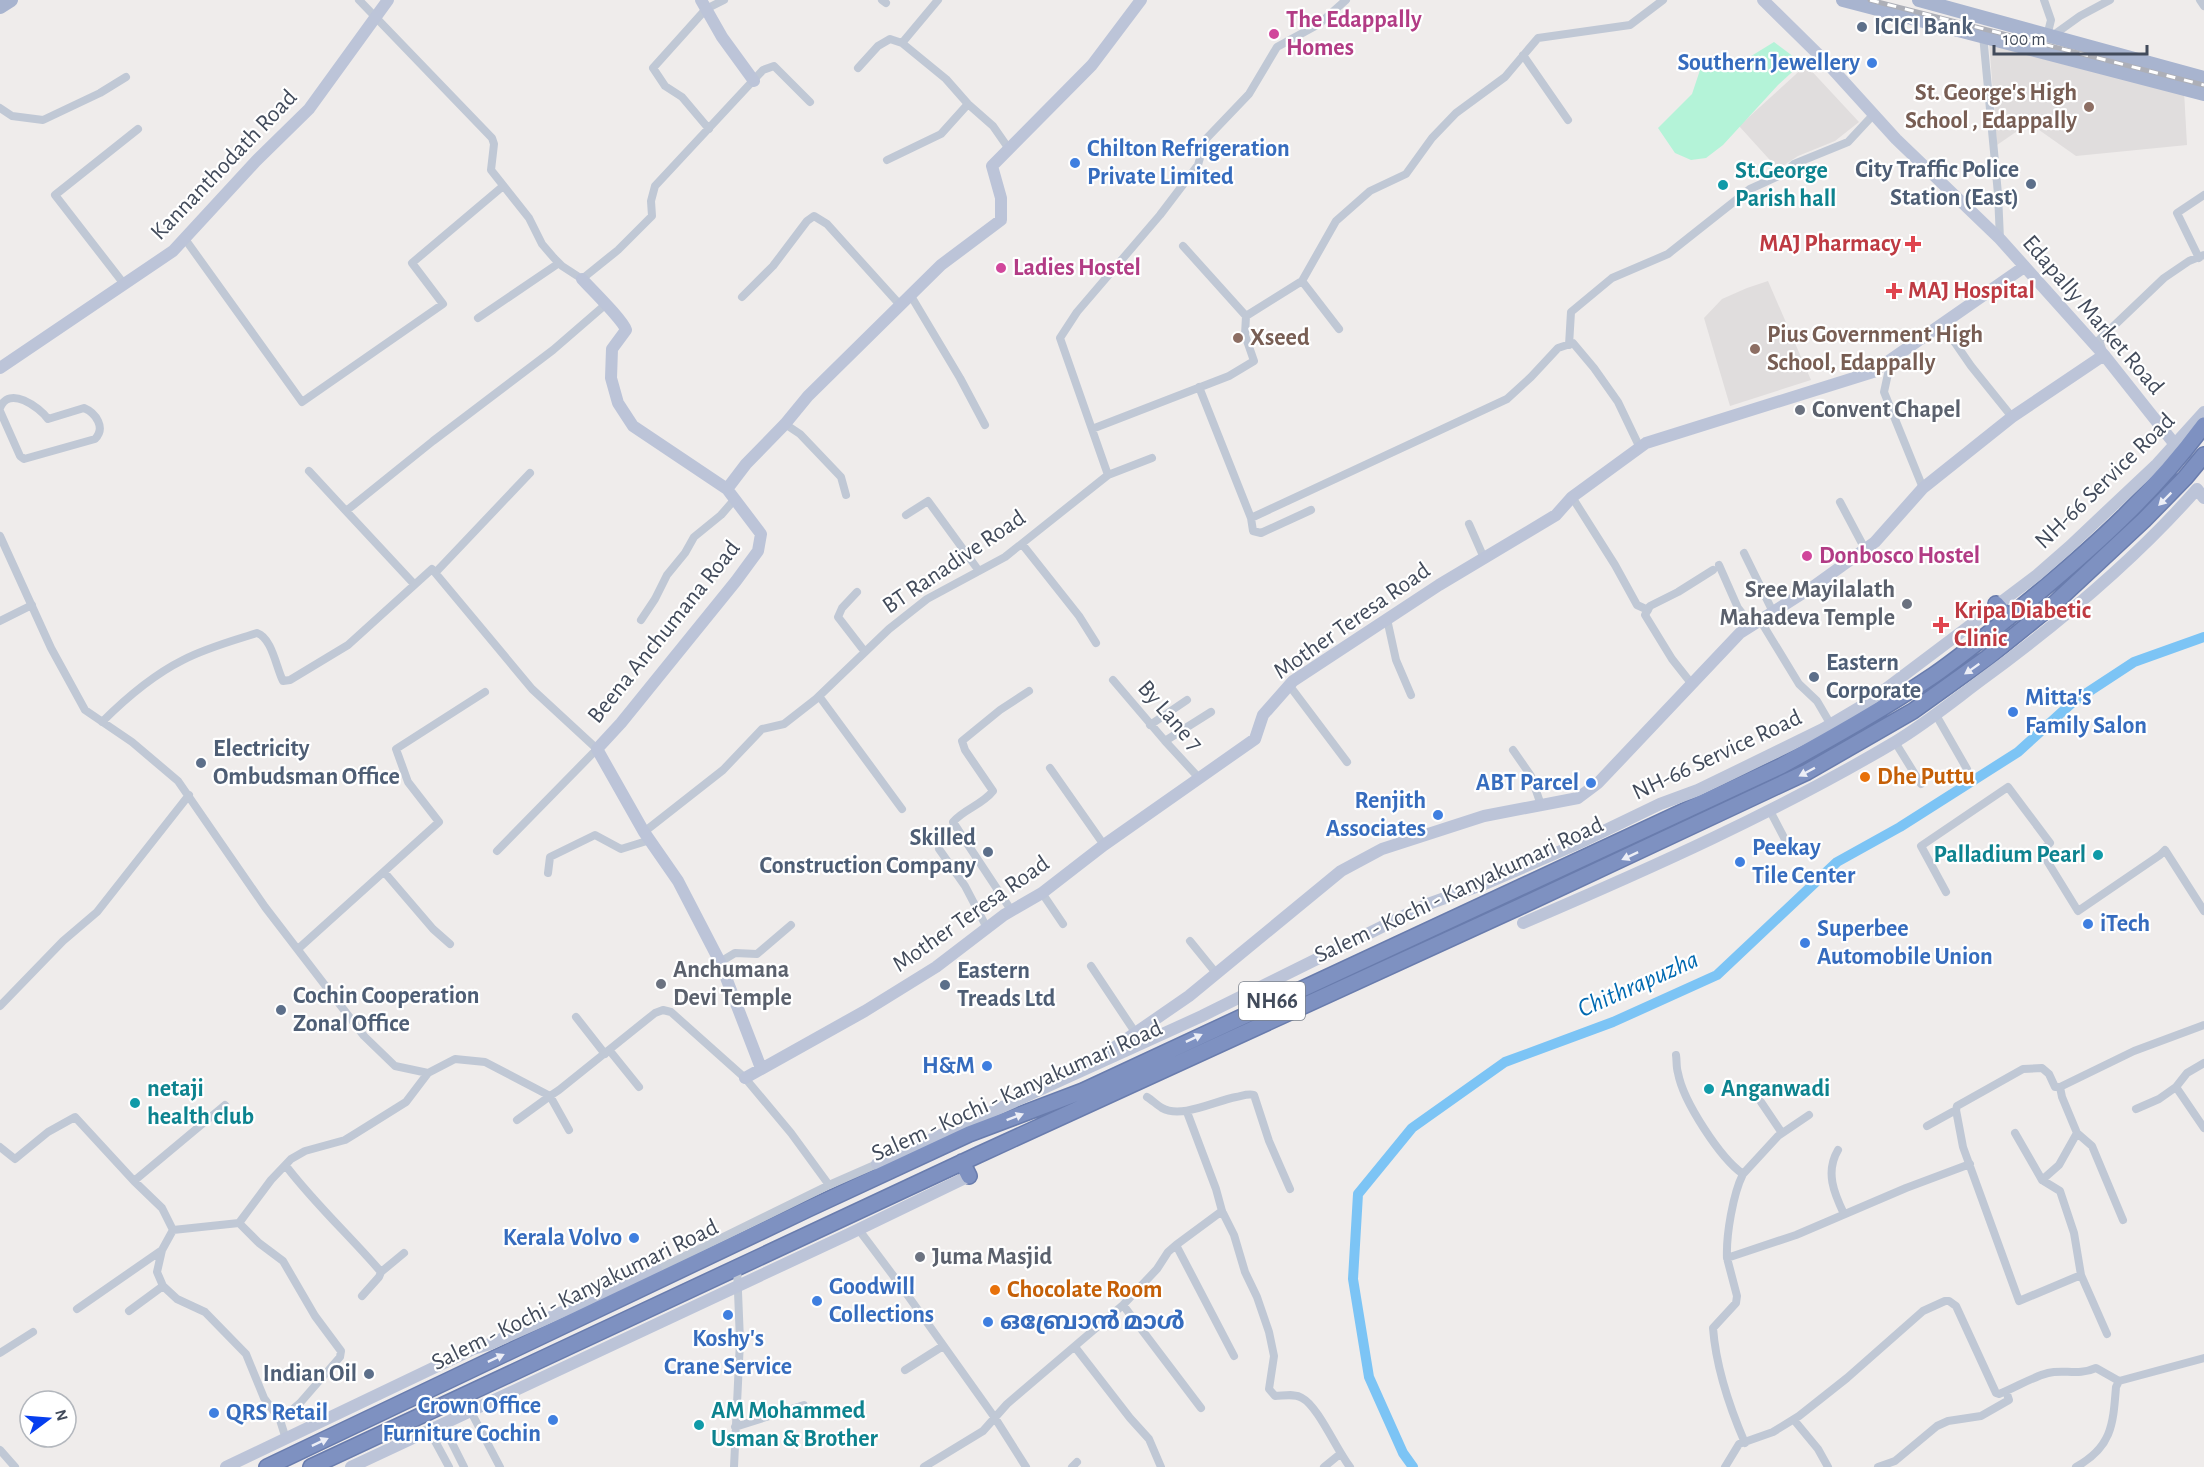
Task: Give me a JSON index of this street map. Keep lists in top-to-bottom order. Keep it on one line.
{"streets":{"highway":["Salem - Kochi - Kanyakumari Road","NH66"],"street":["Kannanthodath Road","Edapally Market Road","NH-66 Service Road","BT Ranadive Road","Mother Teresa Road","Beena Anchumana Road","By Lane 7"]},"crossings":[["Kannanthodath Road","Beena Anchumana Road"],["Edapally Market Road","NH-66 Service Road"],["Edapally Market Road","Mother Teresa Road"],["Edapally Market Road","Salem - Kochi - Kanyakumari Road"],["NH-66 Service Road","Salem - Kochi - Kanyakumari Road"],["BT Ranadive Road","Beena Anchumana Road"],["Mother Teresa Road","Beena Anchumana Road"],["Mother Teresa Road","By Lane 7"]],"water":["Chithrapuzha"],"places":{"other":["ICICI Bank","The Edappally Homes","Southern Jewellery","St. George's High School , Edappally","Chilton Refrigeration Private Limited","City Traffic Police Station (East)","St.George Parish hall","Ladies Hostel","Xseed","Pius Government High School, Edappally","Convent Chapel","Donbosco Hostel","Sree Mayilalath Mahadeva Temple","Eastern Corporate","Mitta's Family Salon","Electricity Ombudsman Office","Dhe Puttu","ABT Parcel","Renjith Associates","Skilled Construction Company","Palladium Pearl","Peekay Tile Center","iTech","Superbee Automobile Union","Anchumana Devi Temple","Eastern Treads Ltd","Cochin Cooperation Zonal Office","H&M","Anganwadi","netaji health club","Kerala Volvo","Juma Masjid","Chocolate Room","Goodwill Collections","Koshy's Crane Service","ഒബ്രോൻ മാൾ","Indian Oil","QRS Retail","Crown Office Furniture Cochin","AM Mohammed Usman & Brother"],"health":["MAJ Pharmacy","MAJ Hospital","Kripa Diabetic Clinic"]},"scale_bar":"100 m","north":"right"}
